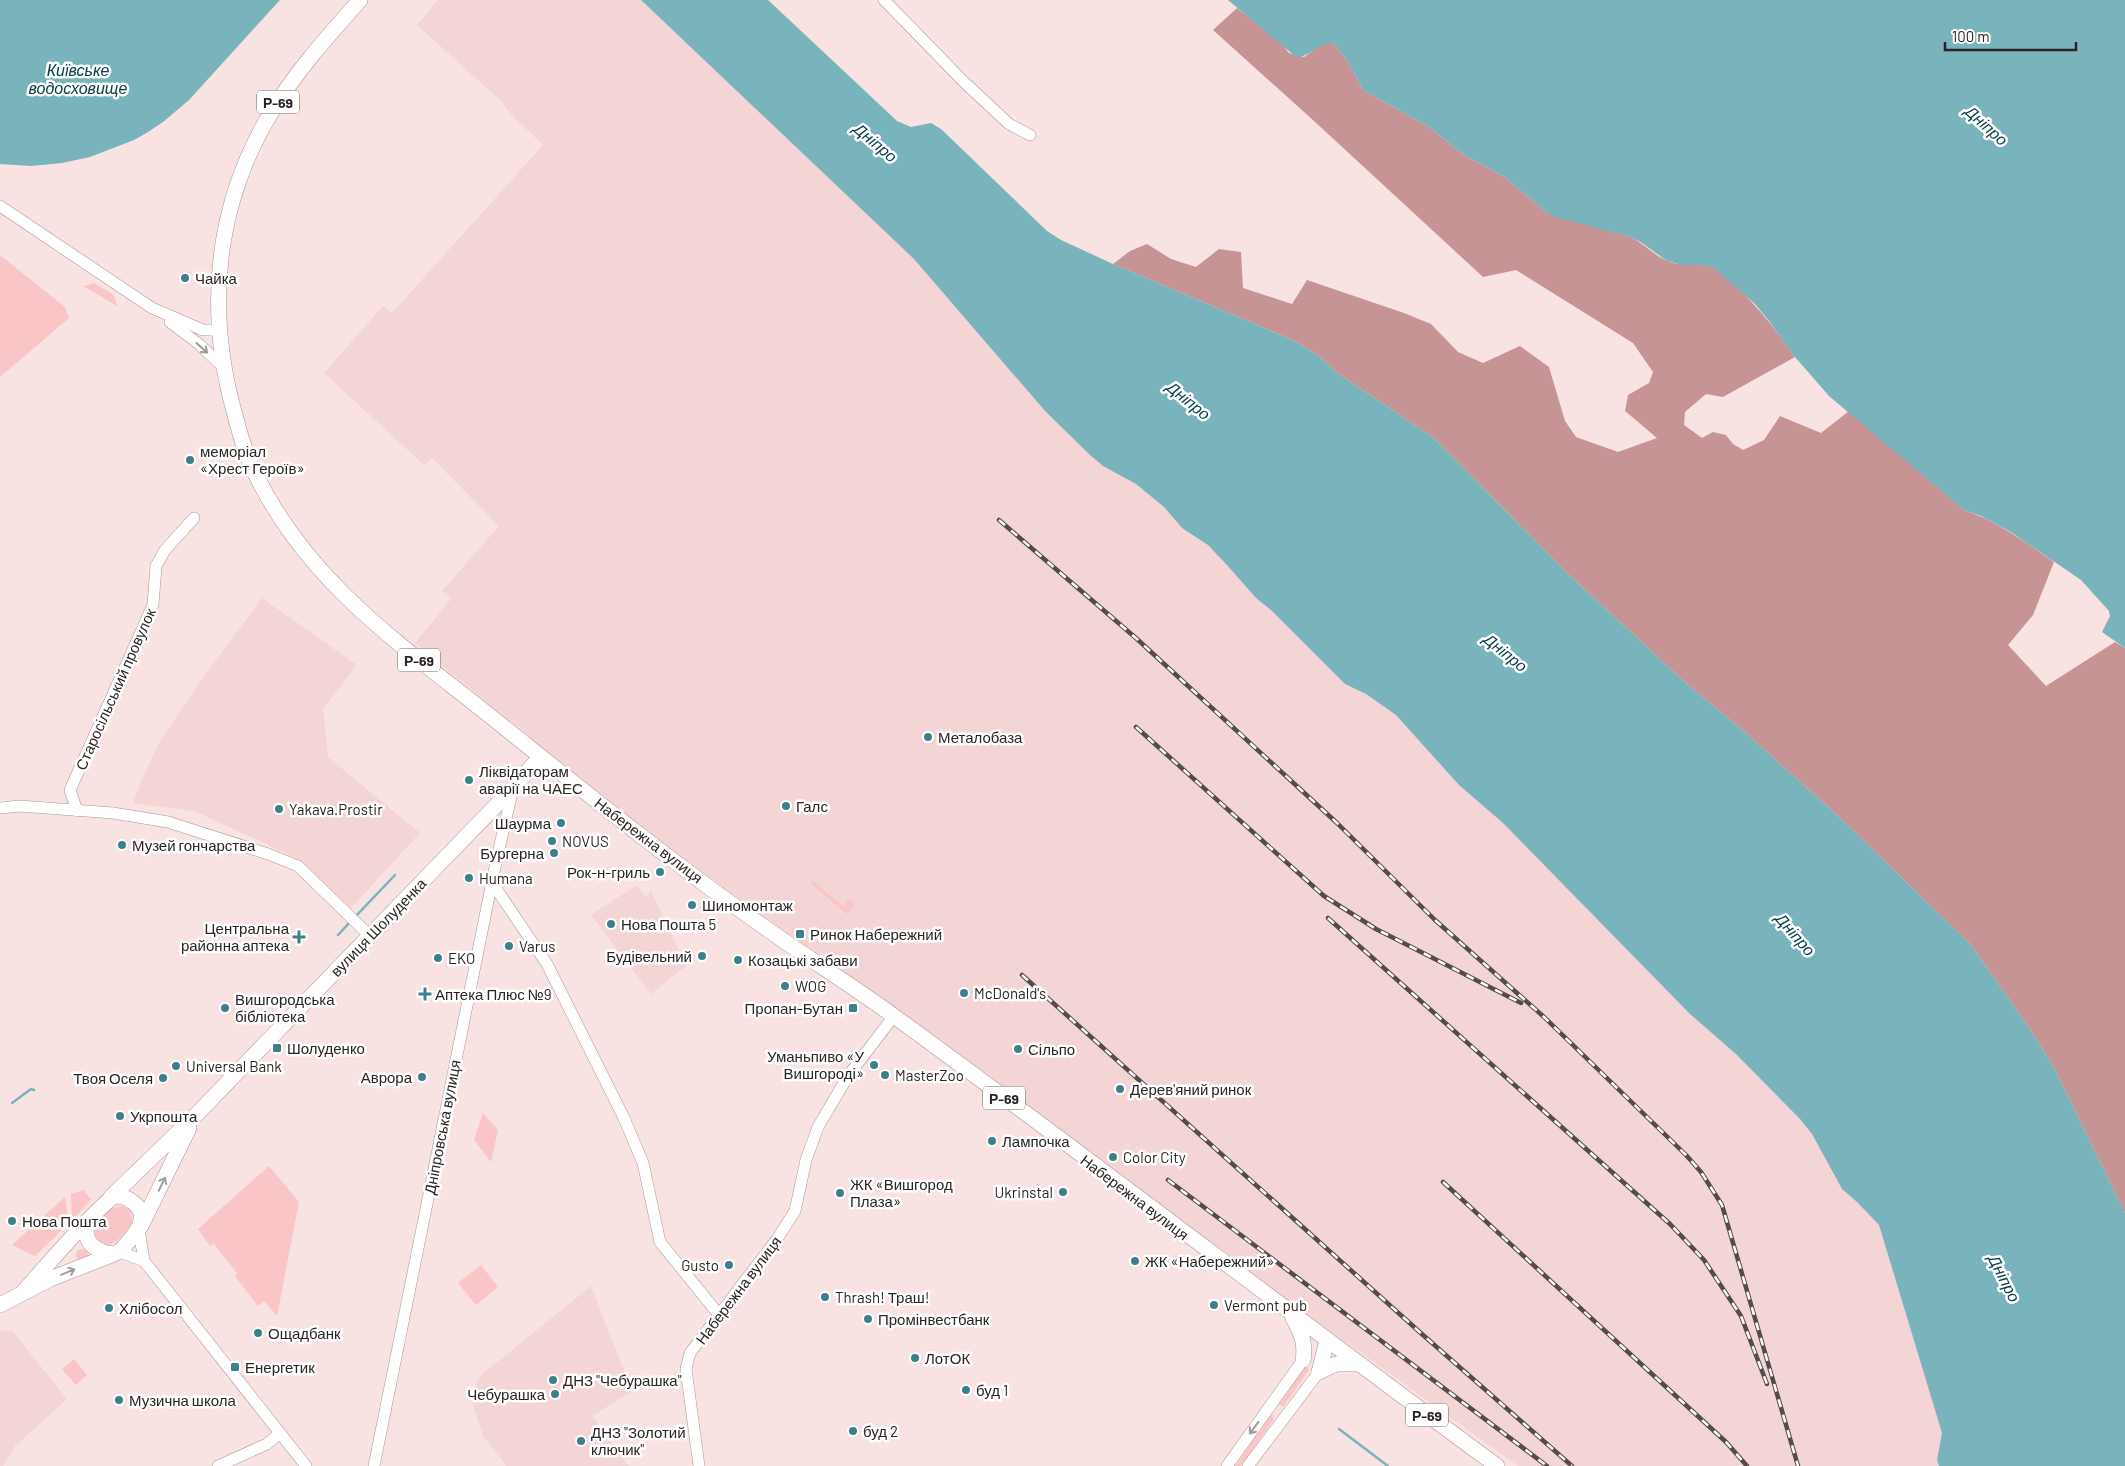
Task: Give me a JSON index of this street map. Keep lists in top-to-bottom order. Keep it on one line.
{"streets":{"main road":["Р-69","Набережна вулиця","вулиця Шолуденка"],"street":["Старосільський провулок","Дніпровська вулиця"]},"crossings":[["Р-69","Набережна вулиця"],["Набережна вулиця","вулиця Шолуденка"],["вулиця Шолуденка","Дніпровська вулиця"]],"water":["Київське водосховище","Дніпро"],"places":{"other":["Чайка","меморіал «Хрест Героїв»","Металобаза","Ліквідаторам аварії на ЧАЕС","Галс","Yakava.Prostir","Шаурма","NOVUS","Музей гончарства","Бургерна","Рок-н-гриль","Humana","Шиномонтаж","Нова Пошта 5","Varus","Будівельний","EKO","Козацькі забави","WOG","McDonald's","Вишгородська бібліотека","Сільпо","Уманьпиво «У Вишгороді»","Universal Bank","MasterZoo","Аврора","Твоя Оселя","Дерев'яний ринок","Укрпошта","Лампочка","Color City","Ukrinstal","ЖК «Вишгород Плаза»","Нова Пошта","ЖК «Набережний»","Gusto","Thrash! Траш!","Vermont pub","Хлібосол","Промінвестбанк","Ощадбанк","ЛотОК","ДНЗ \"Чебурашка\"","буд 1","Чебурашка","Музична школа","буд 2","ДНЗ \"Золотий ключик\""],"transit":["Ринок Набережний","Пропан-Бутан","Шолуденко","Енергетик"],"health":["Центральна районна аптека","Аптека Плюс №9"]},"scale_bar":"100 m"}
